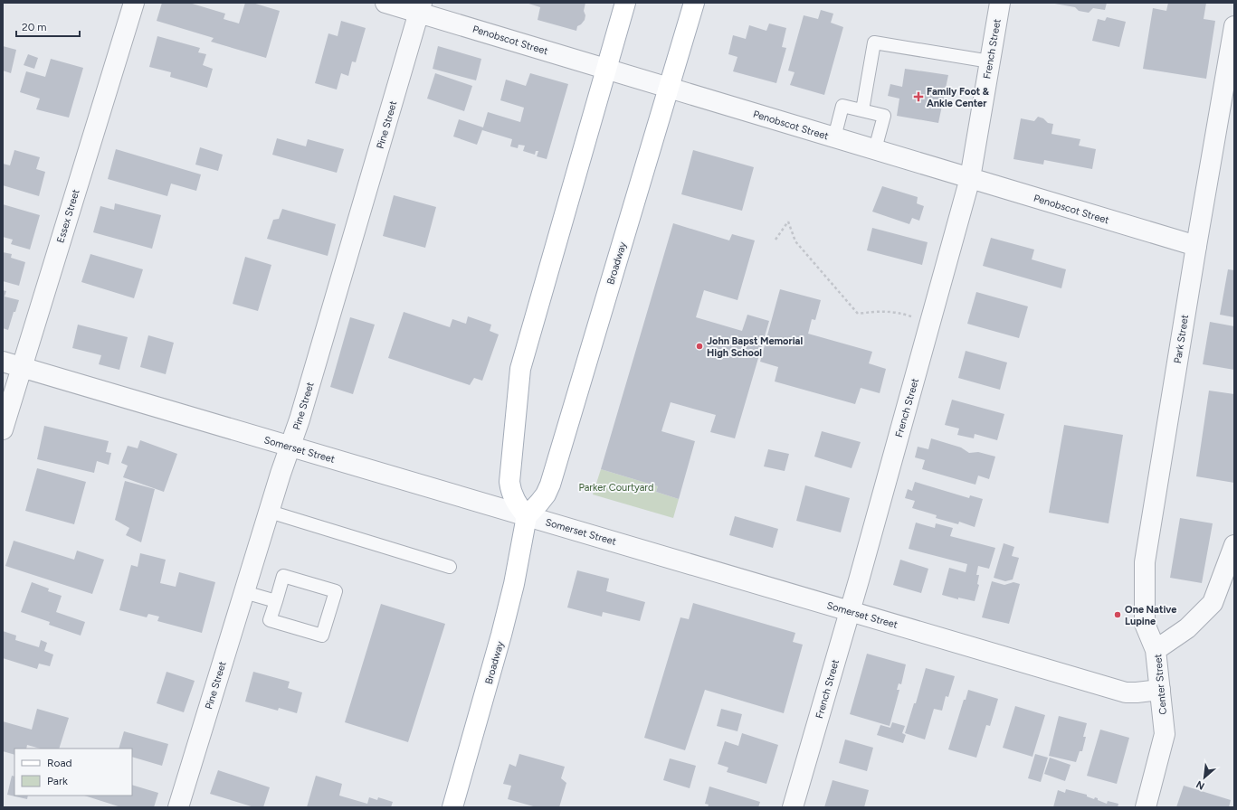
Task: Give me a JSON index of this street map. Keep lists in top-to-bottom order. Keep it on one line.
{"streets":{"main road":["Broadway"],"street":["Penobscot Street","French Street","Pine Street","Essex Street","Park Street","Somerset Street","Center Street"]},"crossings":[["Penobscot Street","French Street"],["Penobscot Street","Pine Street"],["Penobscot Street","Broadway"],["Penobscot Street","Park Street"],["French Street","Somerset Street"],["Pine Street","Somerset Street"],["Essex Street","Somerset Street"],["Broadway","Somerset Street"],["Park Street","Center Street"],["Somerset Street","Center Street"]],"parks":["Parker Courtyard"],"places":{"health":["Family Foot & Ankle Center"],"other":["John Bapst Memorial High School","One Native Lupine"]},"legend":["Road","Park"],"scale_bar":"20 m","north":"bottom left"}
